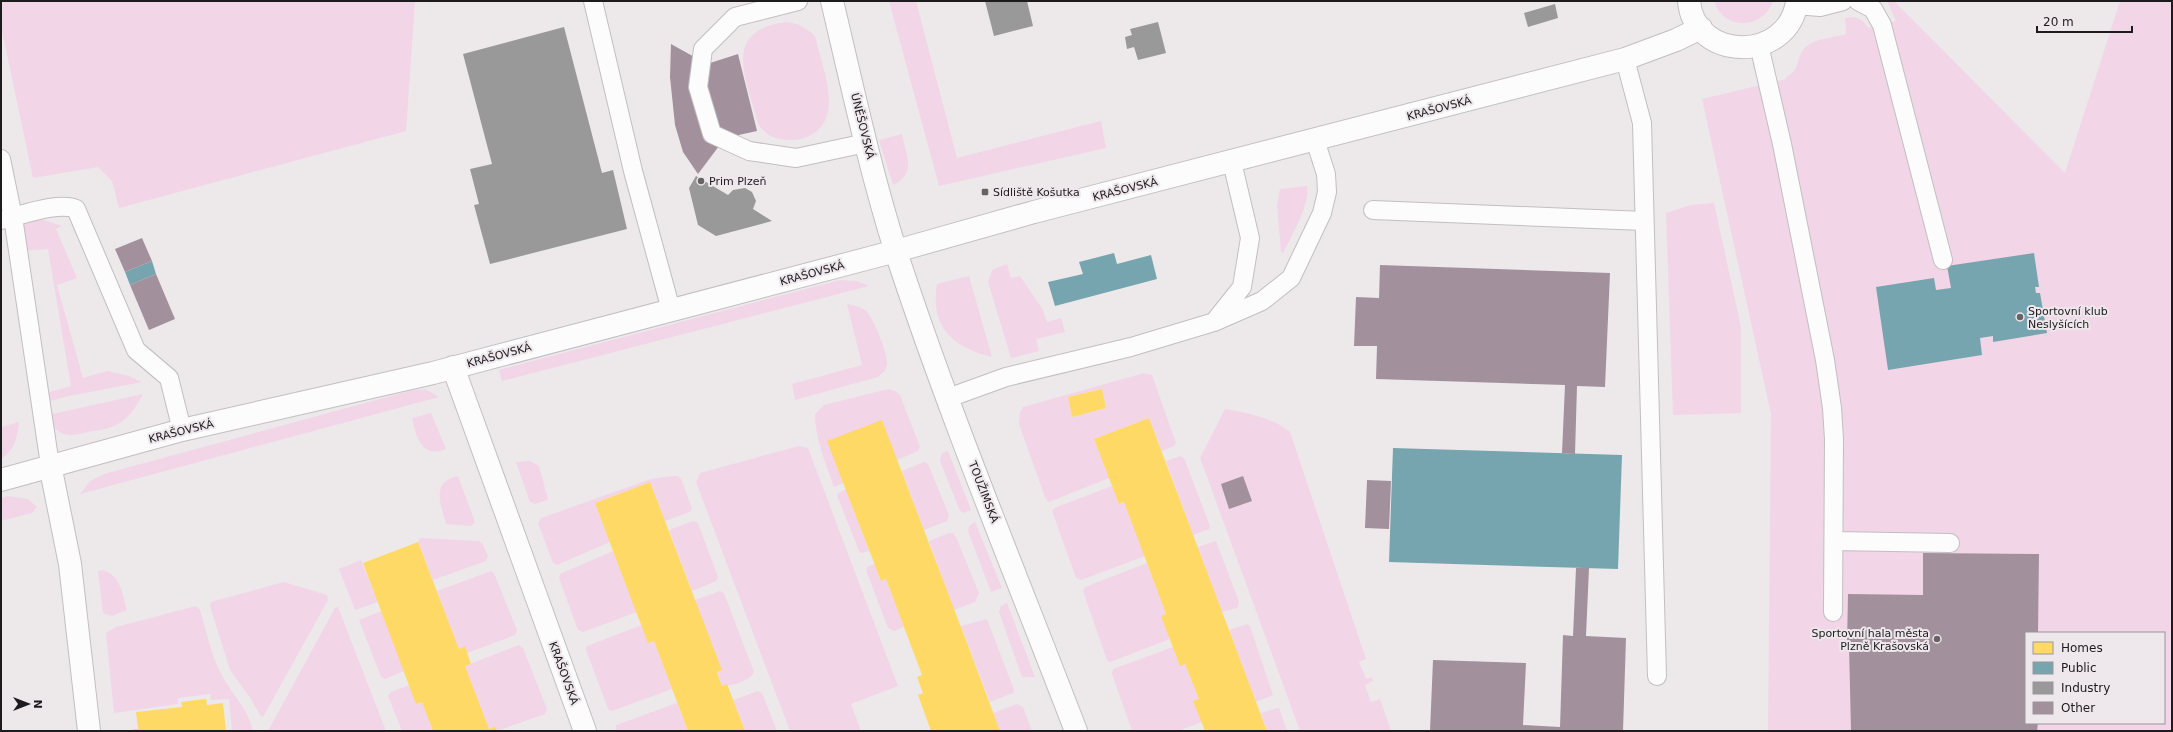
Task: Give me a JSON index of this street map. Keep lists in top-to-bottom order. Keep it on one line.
{"streets":{"street":["KRAŠOVSKÁ","ÚNĚŠOVSKÁ","TOUŽIMSKÁ"]},"crossings":[["KRAŠOVSKÁ","ÚNĚŠOVSKÁ"],["KRAŠOVSKÁ","TOUŽIMSKÁ"],["ÚNĚŠOVSKÁ","TOUŽIMSKÁ"]],"places":{"other":["Prim Plzeň","Sportovní klub Neslyšících","Sportovní hala města Plzně Krašovská"],"transit":["Sídliště Košutka"]},"legend":["Homes","Public","Industry","Other"],"scale_bar":"20 m","north":"right"}
